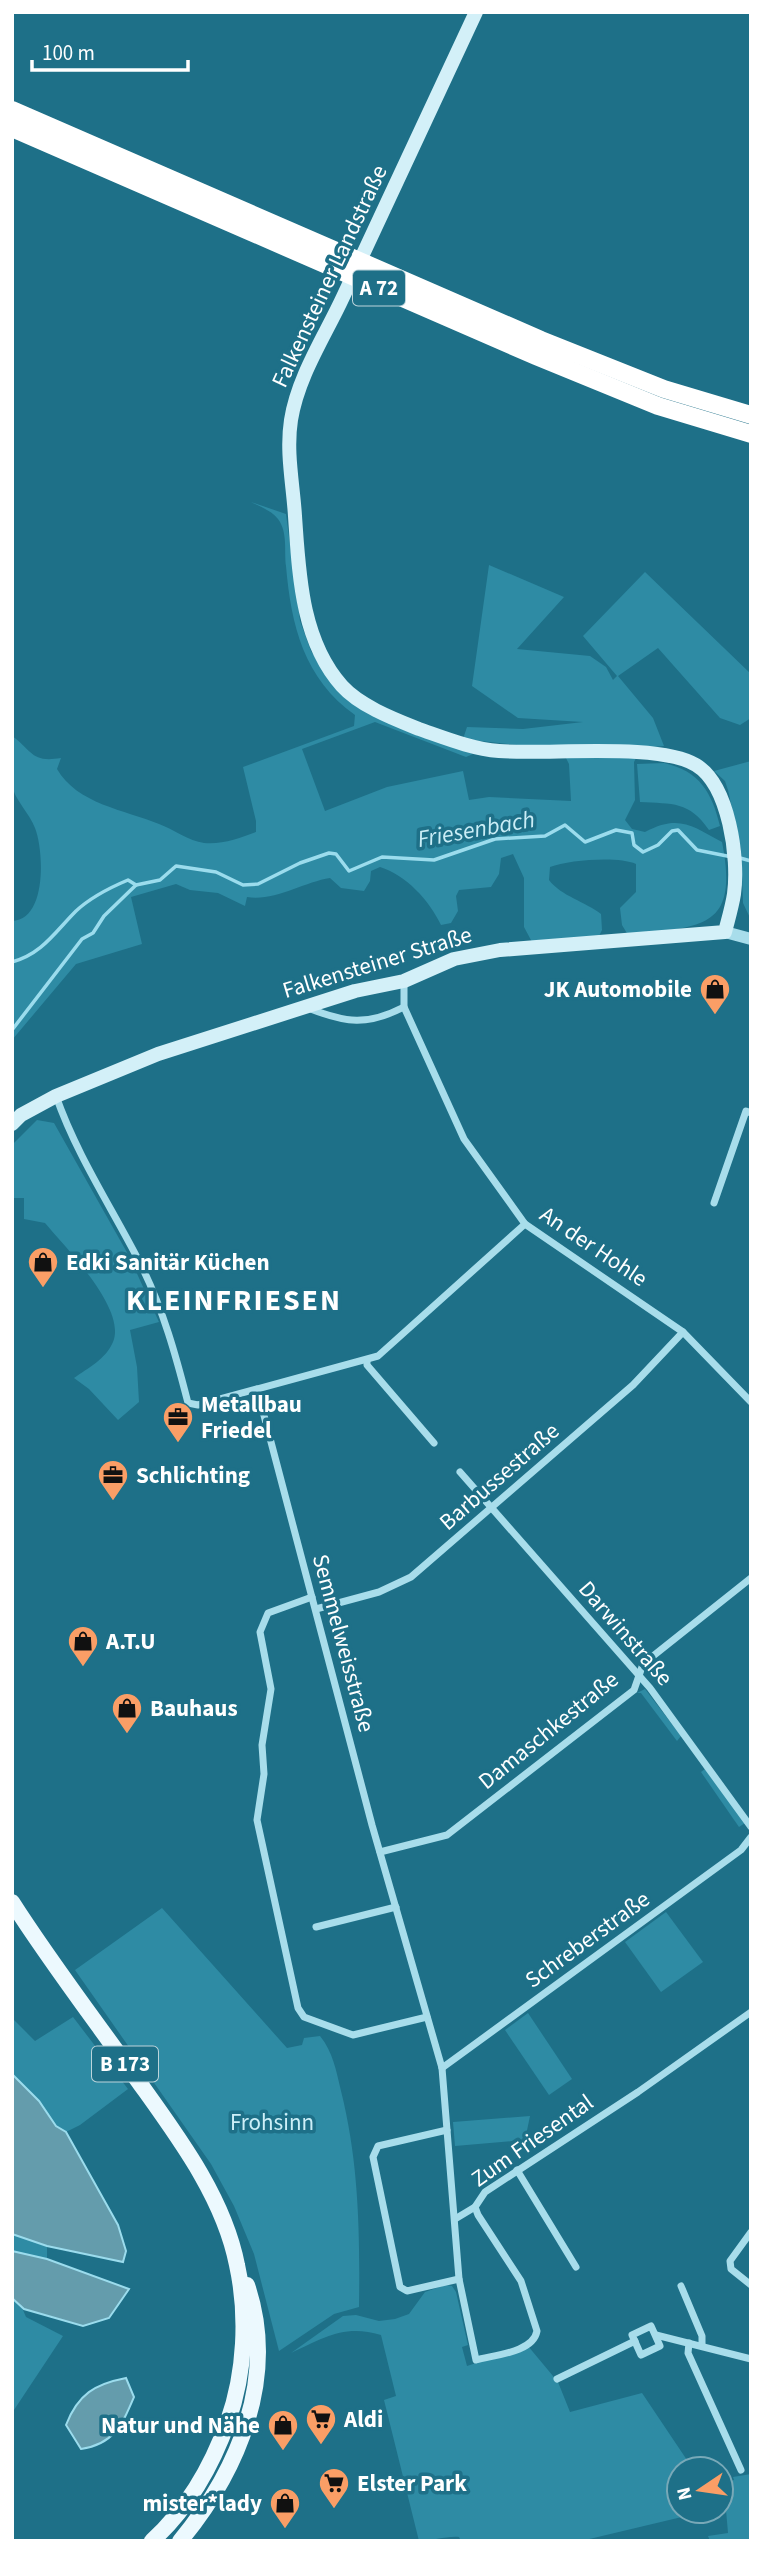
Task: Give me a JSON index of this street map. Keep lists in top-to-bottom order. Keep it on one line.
{"streets":{"highway":["A 72"],"main road":["Falkensteiner Landstraße","Falkensteiner Straße","B 173"],"street":["An der Hohle","Barbussestraße","Darwinstraße","Semmelweisstraße","Damaschkestraße","Schreberstraße","Zum Friesental"]},"crossings":[["Falkensteiner Landstraße","Falkensteiner Straße"],["Falkensteiner Straße","An der Hohle"],["An der Hohle","Barbussestraße"],["Barbussestraße","Darwinstraße"],["Barbussestraße","Semmelweisstraße"],["Darwinstraße","Damaschkestraße"],["Semmelweisstraße","Damaschkestraße"],["Semmelweisstraße","Schreberstraße"],["Semmelweisstraße","Zum Friesental"]],"districts":["KLEINFRIESEN"],"water":["Friesenbach"],"parks":["Frohsinn"],"places":{"shop":["JK Automobile","Edki Sanitär Küchen","A.T.U","Bauhaus","Natur und Nähe","mister*lady"],"office":["Metallbau Friedel","Schlichting"],"supermarket":["Aldi","Elster Park"]},"scale_bar":"100 m","north":"left"}
